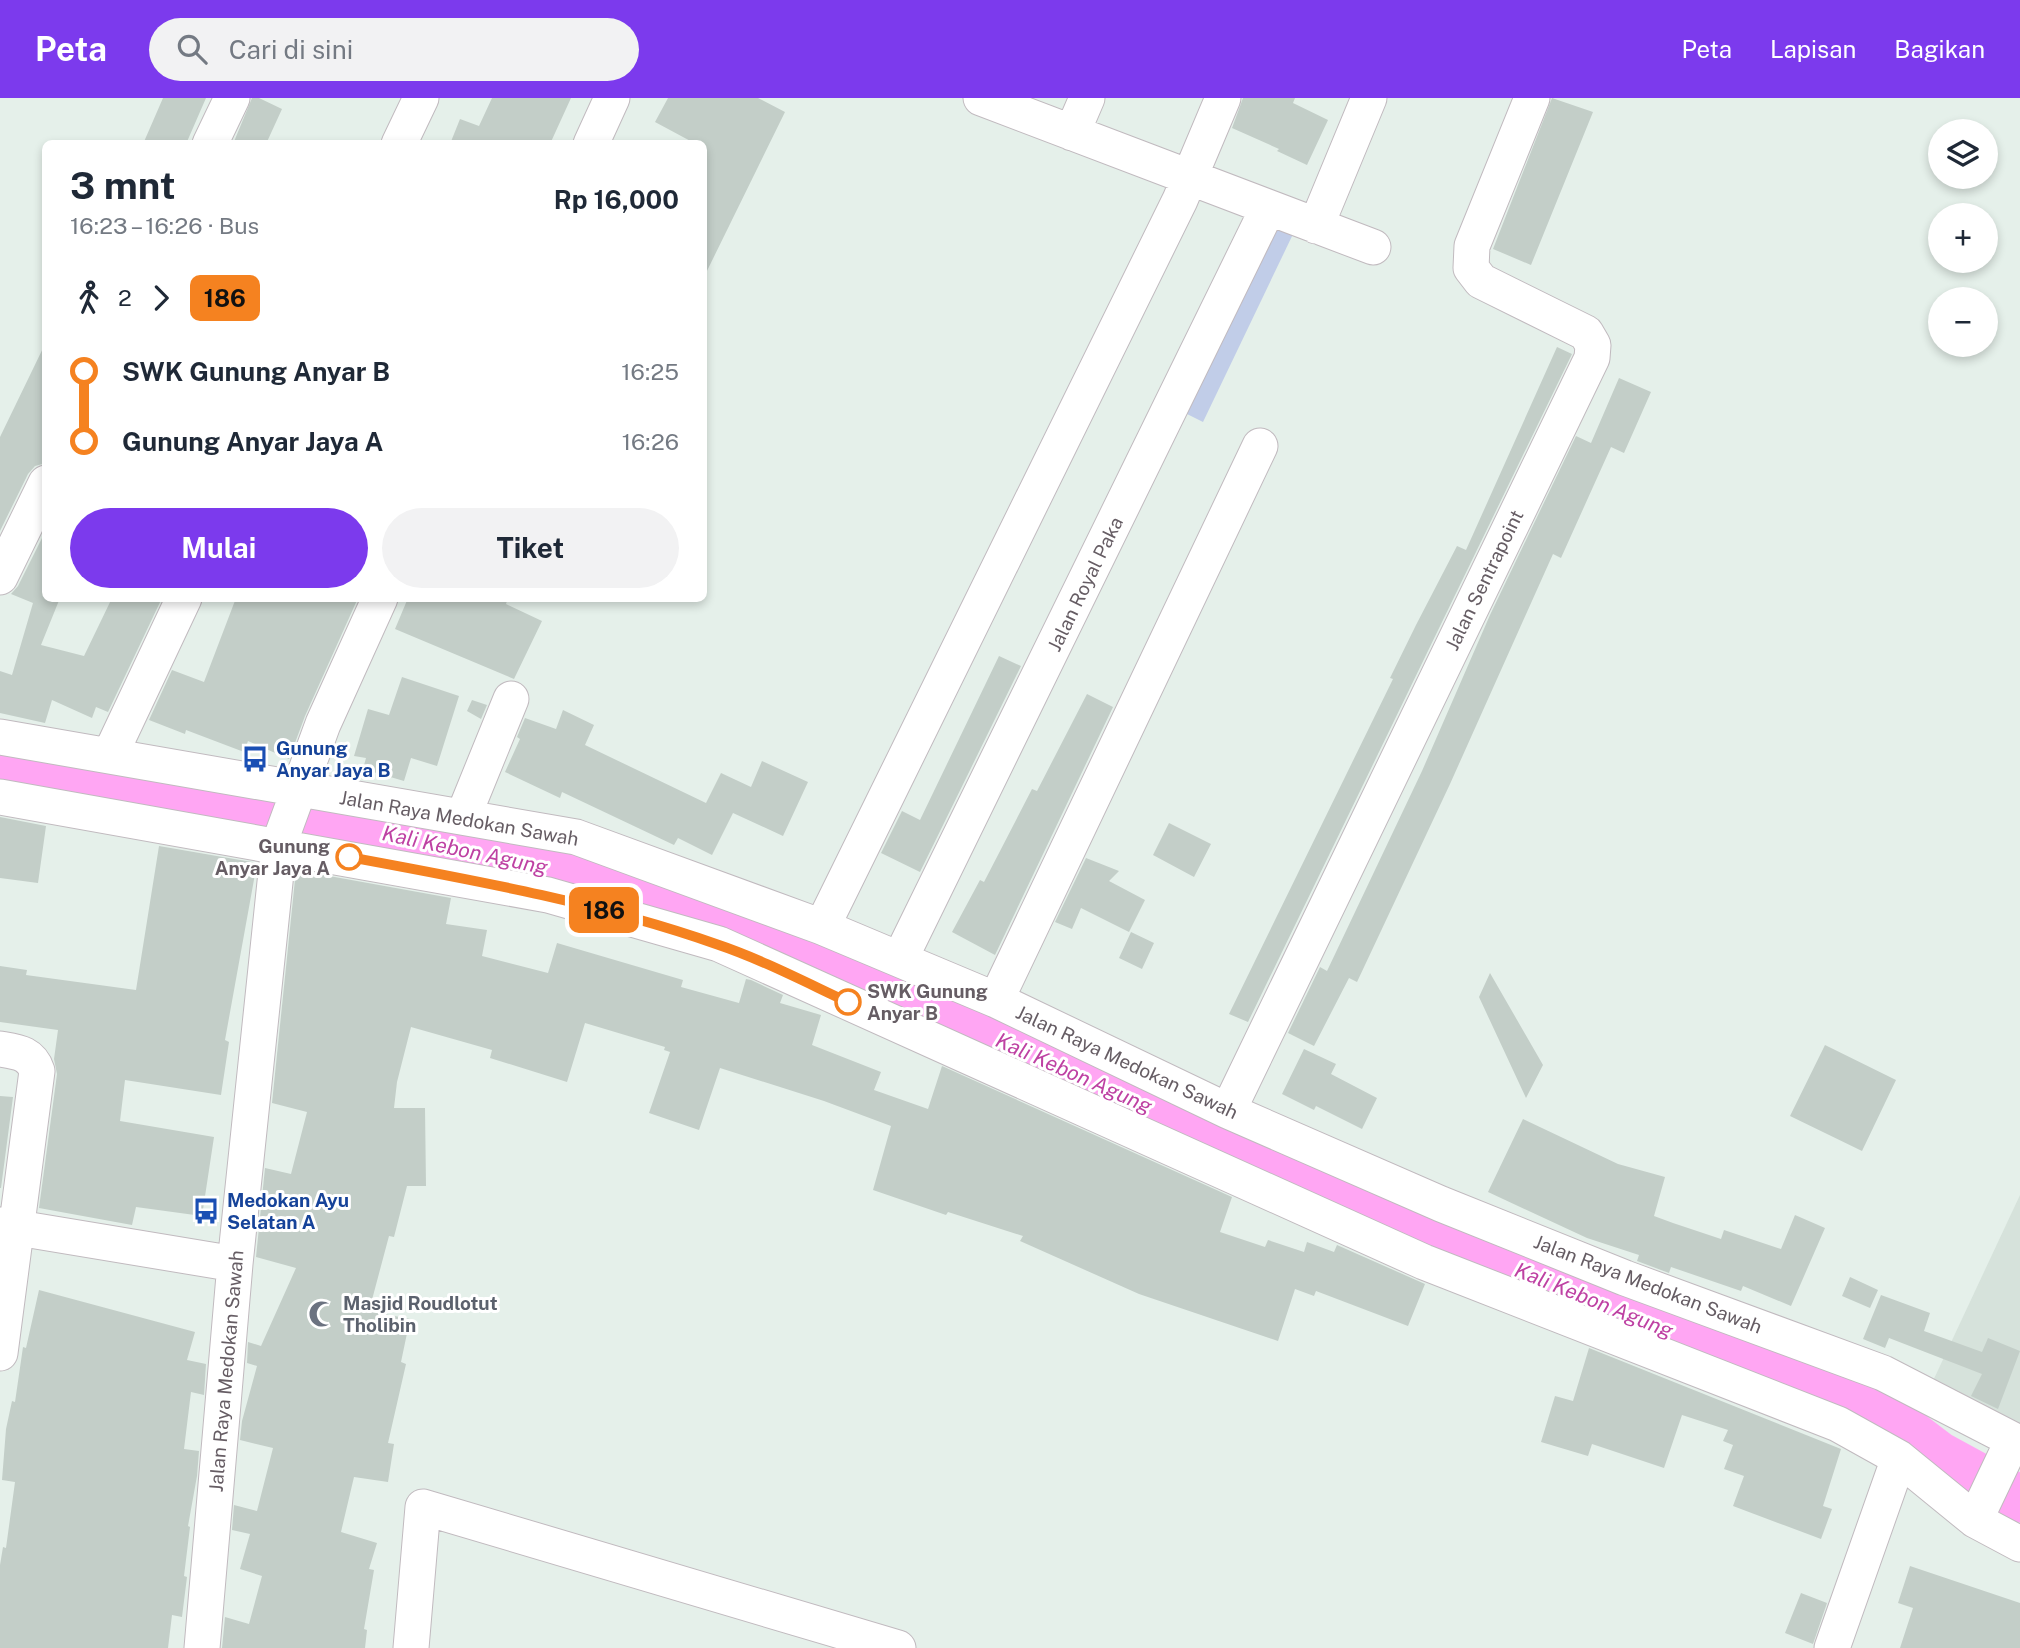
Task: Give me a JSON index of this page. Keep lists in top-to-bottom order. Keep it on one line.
{"streets":{"street":["Jalan Sentrapoint","Jalan Royal Paka","Jalan Raya Medokan Sawah"]},"crossings":[["Jalan Sentrapoint","Jalan Raya Medokan Sawah"],["Jalan Royal Paka","Jalan Raya Medokan Sawah"]],"water":["Kali Kebon Agung"],"places":{"bus stop":["Gunung Anyar Jaya B","Medokan Ayu Selatan A"],"other":["Gunung Anyar Jaya A","SWK Gunung Anyar B"],"mosque":["Masjid Roudlotut Tholibin"]},"lines":["bus line 186"],"page":{"header":"Peta","search":"Cari di sini","nav":["Peta","Lapisan","Bagikan"],"on_map":"186","map_buttons":["+","−"],"heading":["3 mnt","16:23 – 16:26 · Bus","Rp 16,000"],"legs":["2","186"],"list":[{"name":"SWK Gunung Anyar B","value":"16:25"},{"name":"Gunung Anyar Jaya A","value":"16:26"}],"buttons":["Mulai","Tiket"]}}
